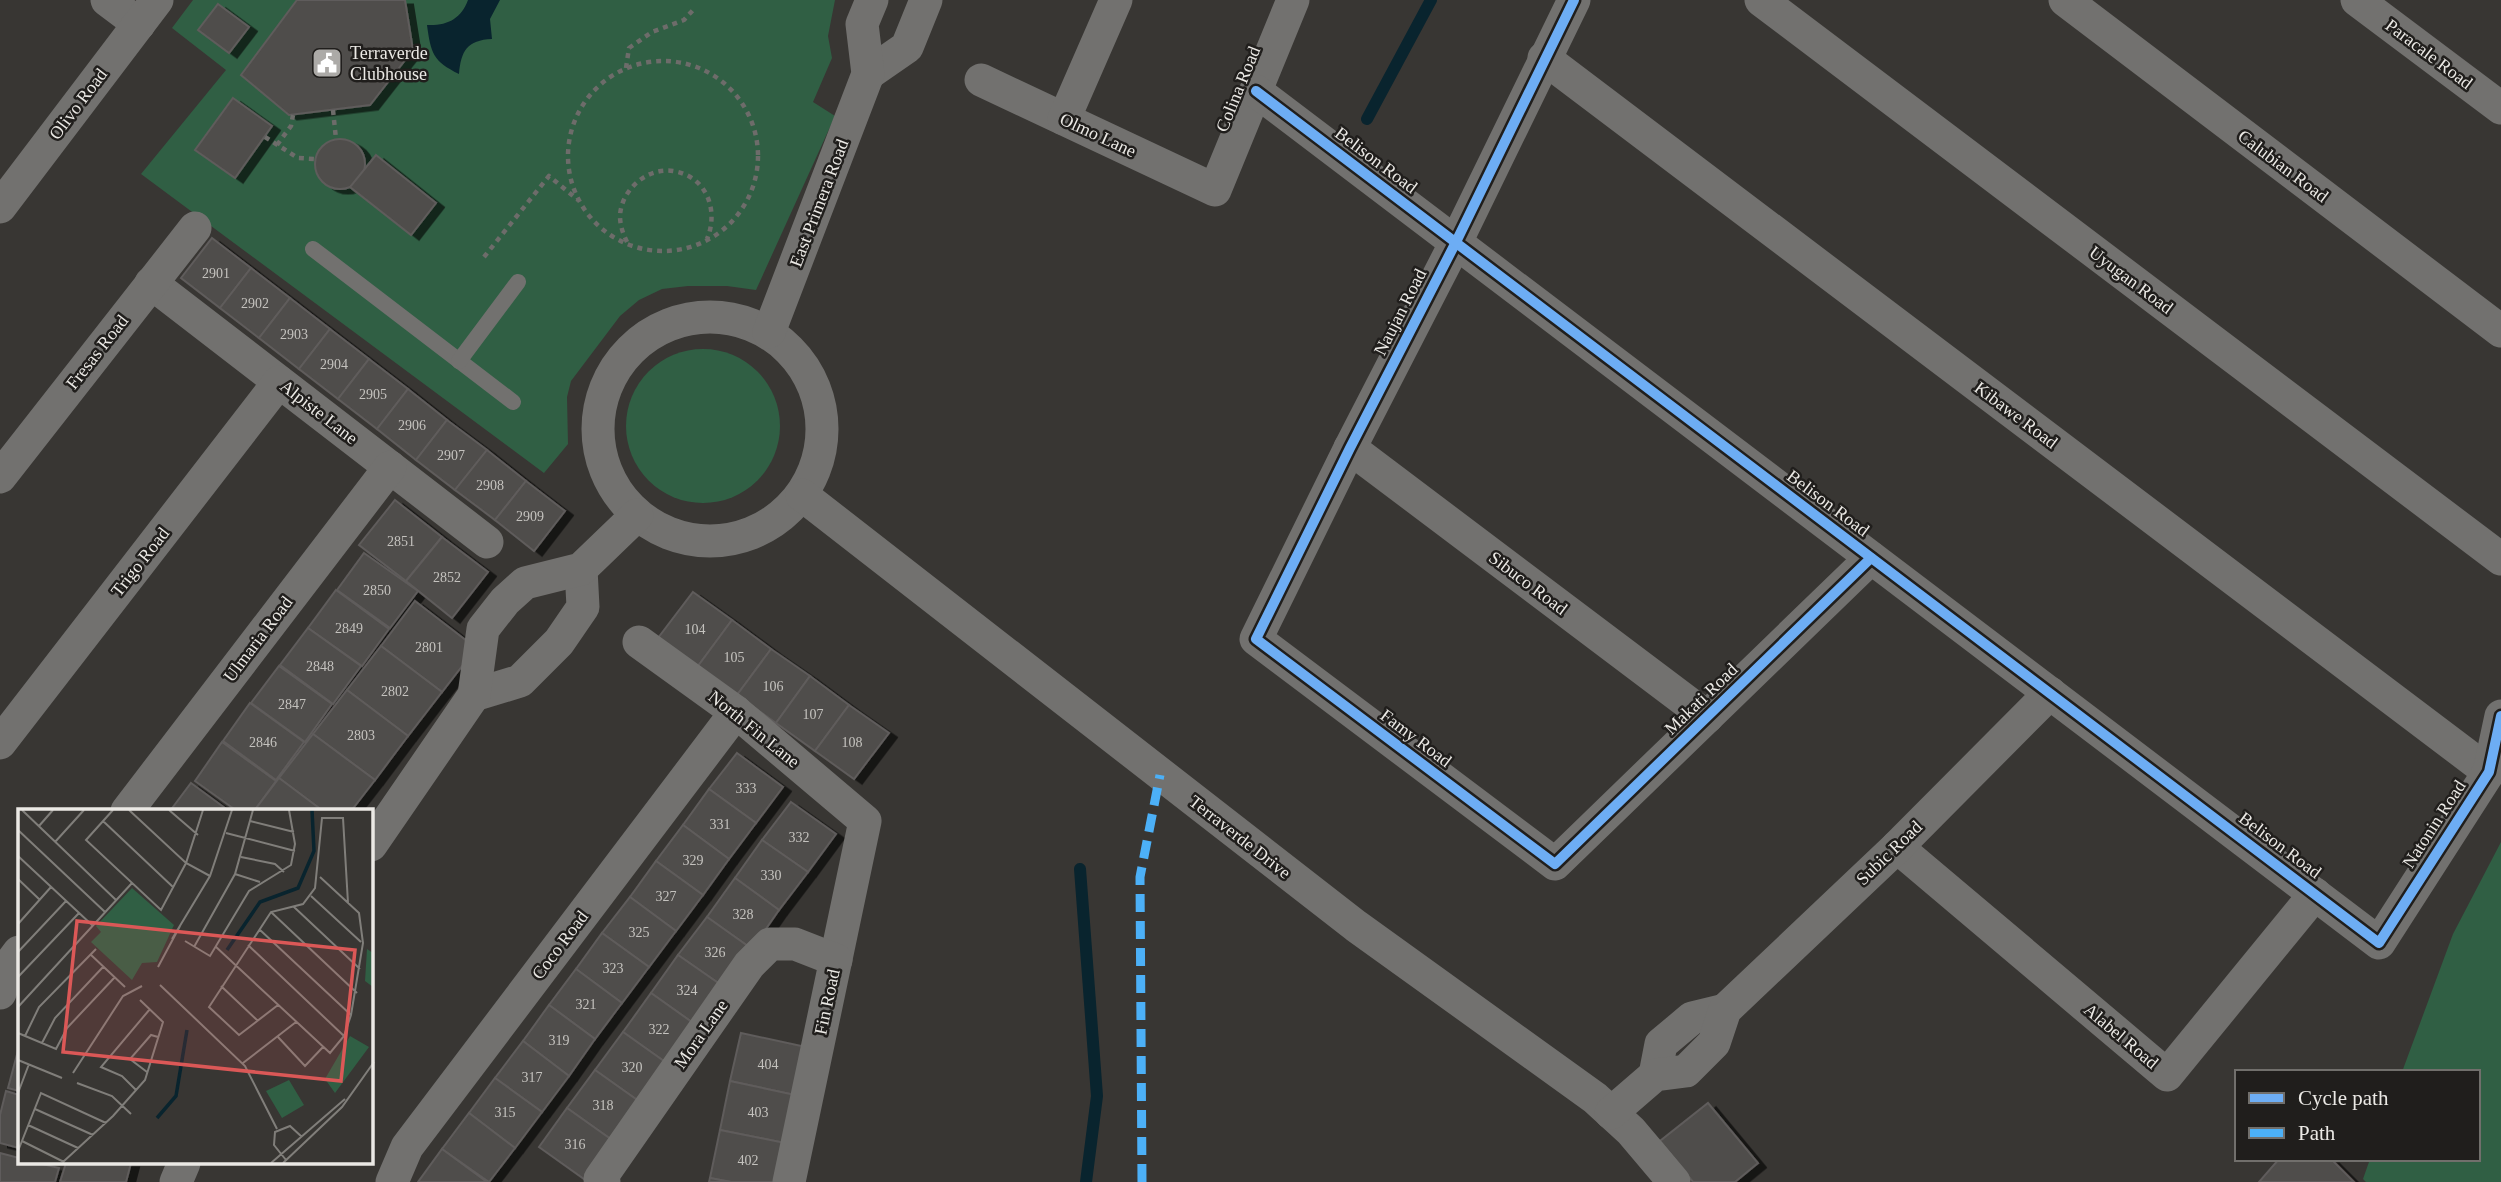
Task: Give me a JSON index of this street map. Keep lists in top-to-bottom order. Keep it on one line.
{"streets":{"street":["Paracale Road","Colina Road","Olivo Road","Olmo Lane","Belison Road","Calubian Road","East Primera Road","Uyugan Road","Naujan Road","Fresas Road","Alpiste Lane","Kibawe Road","Trigo Road","Sibuco Road","Ulmaria Road","Makati Road","North Fin Lane","Famy Road","Natonin Road","Terraverde Drive","Subic Road","Coco Road","Fin Road","Mora Lane","Alabel Road"]},"crossings":[["Colina Road","Olmo Lane"],["Colina Road","Belison Road"],["Belison Road","Naujan Road"],["Belison Road","Makati Road"],["Belison Road","Natonin Road"],["Belison Road","Subic Road"],["Belison Road","Alabel Road"],["East Primera Road","Terraverde Drive"],["Naujan Road","Kibawe Road"],["Naujan Road","Sibuco Road"],["Naujan Road","Famy Road"],["Fresas Road","Alpiste Lane"],["Alpiste Lane","Trigo Road"],["Alpiste Lane","Ulmaria Road"],["Kibawe Road","Natonin Road"],["Sibuco Road","Makati Road"],["Makati Road","Famy Road"],["North Fin Lane","Coco Road"],["North Fin Lane","Fin Road"],["Terraverde Drive","Subic Road"],["Subic Road","Alabel Road"],["Fin Road","Mora Lane"]],"places":{"public building":["Terraverde Clubhouse"]},"house_numbers":["2901","2902","2903","2904","2905","2906","2907","2908","2909","2851","2852","2850","2849","104","2801","105","2848","106","2802","2847","107","2803","2846","108","333","331","332","329","330","327","328","325","326","323","324","321","322","319","404","320","317","318","315","403","316","402"],"legend":["Cycle path","Path"]}
